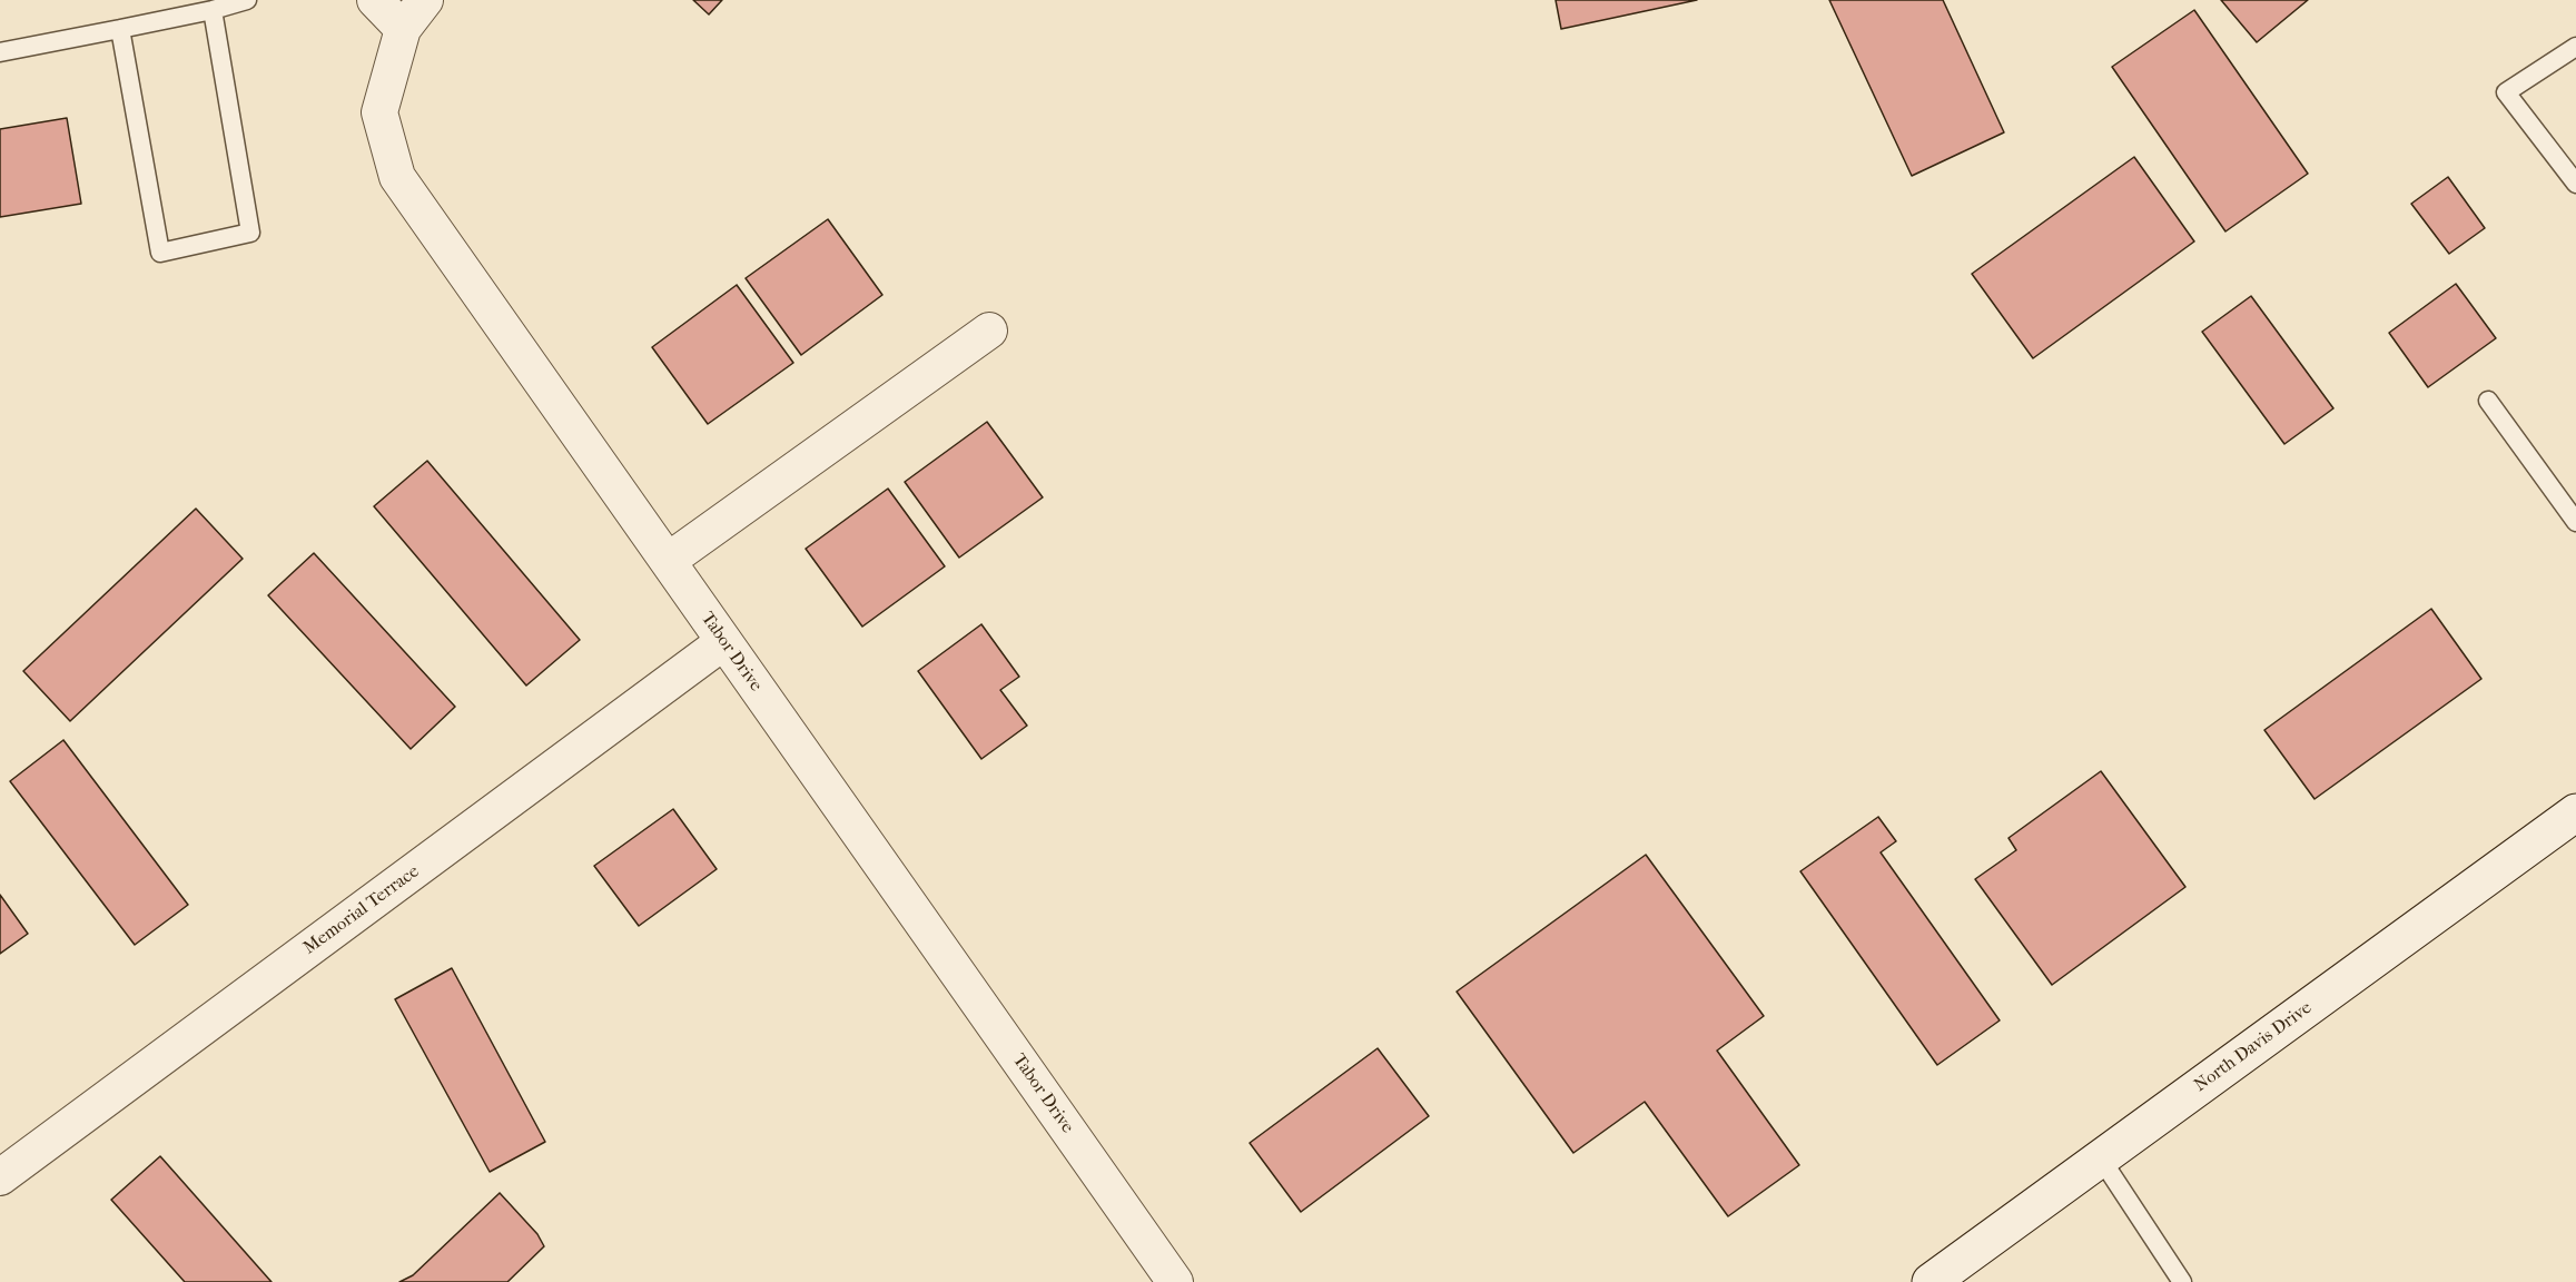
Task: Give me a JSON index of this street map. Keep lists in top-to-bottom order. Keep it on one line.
{"streets":{"main road":["North Davis Drive"],"street":["Tabor Drive","Memorial Terrace"]},"crossings":[["Tabor Drive","Memorial Terrace"]]}
